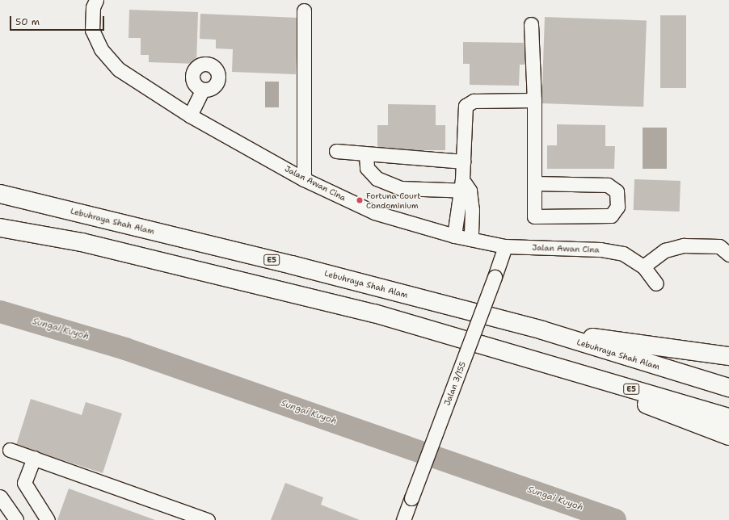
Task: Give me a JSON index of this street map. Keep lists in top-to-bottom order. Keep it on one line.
{"streets":{"highway":["Lebuhraya Shah Alam","E5"],"street":["Jalan Awan Cina","Jalan 3/155"]},"crossings":[["Jalan Awan Cina","Jalan 3/155"]],"water":["Sungai Kuyoh"],"places":["Fortuna Court Condominium"],"scale_bar":"50 m"}
